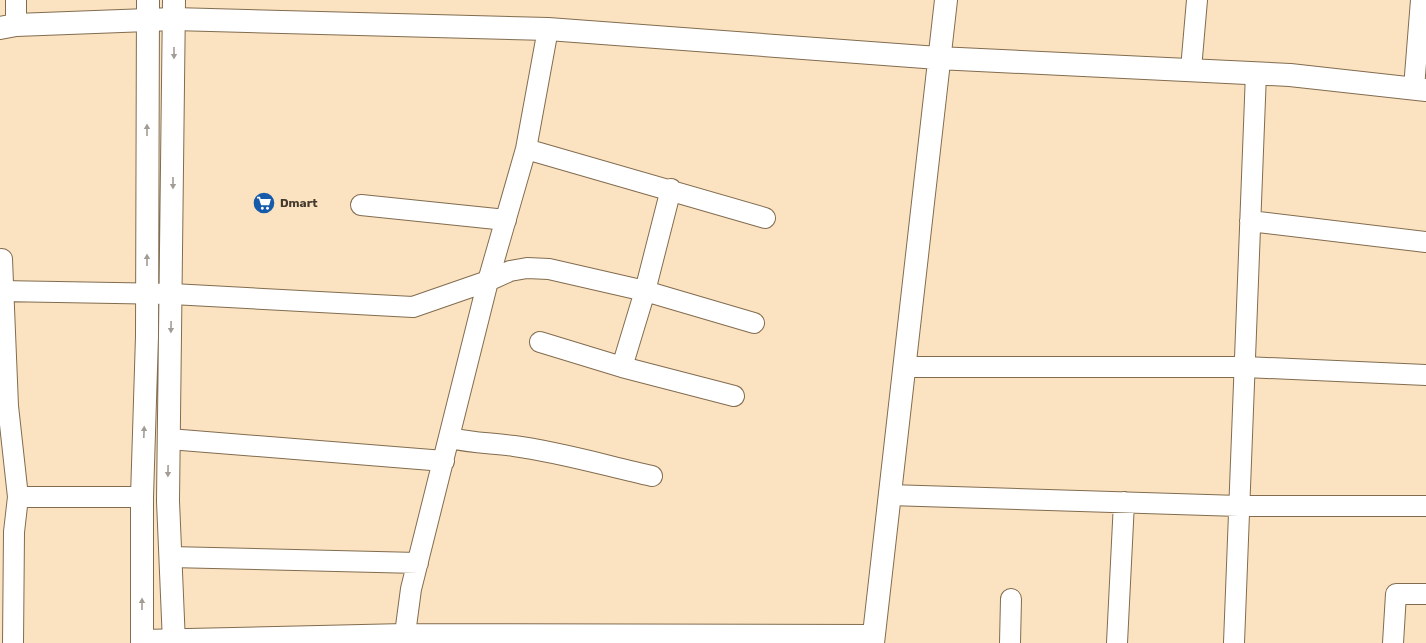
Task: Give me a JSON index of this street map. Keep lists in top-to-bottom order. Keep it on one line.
{"places":{"supermarket":["Dmart"]}}
